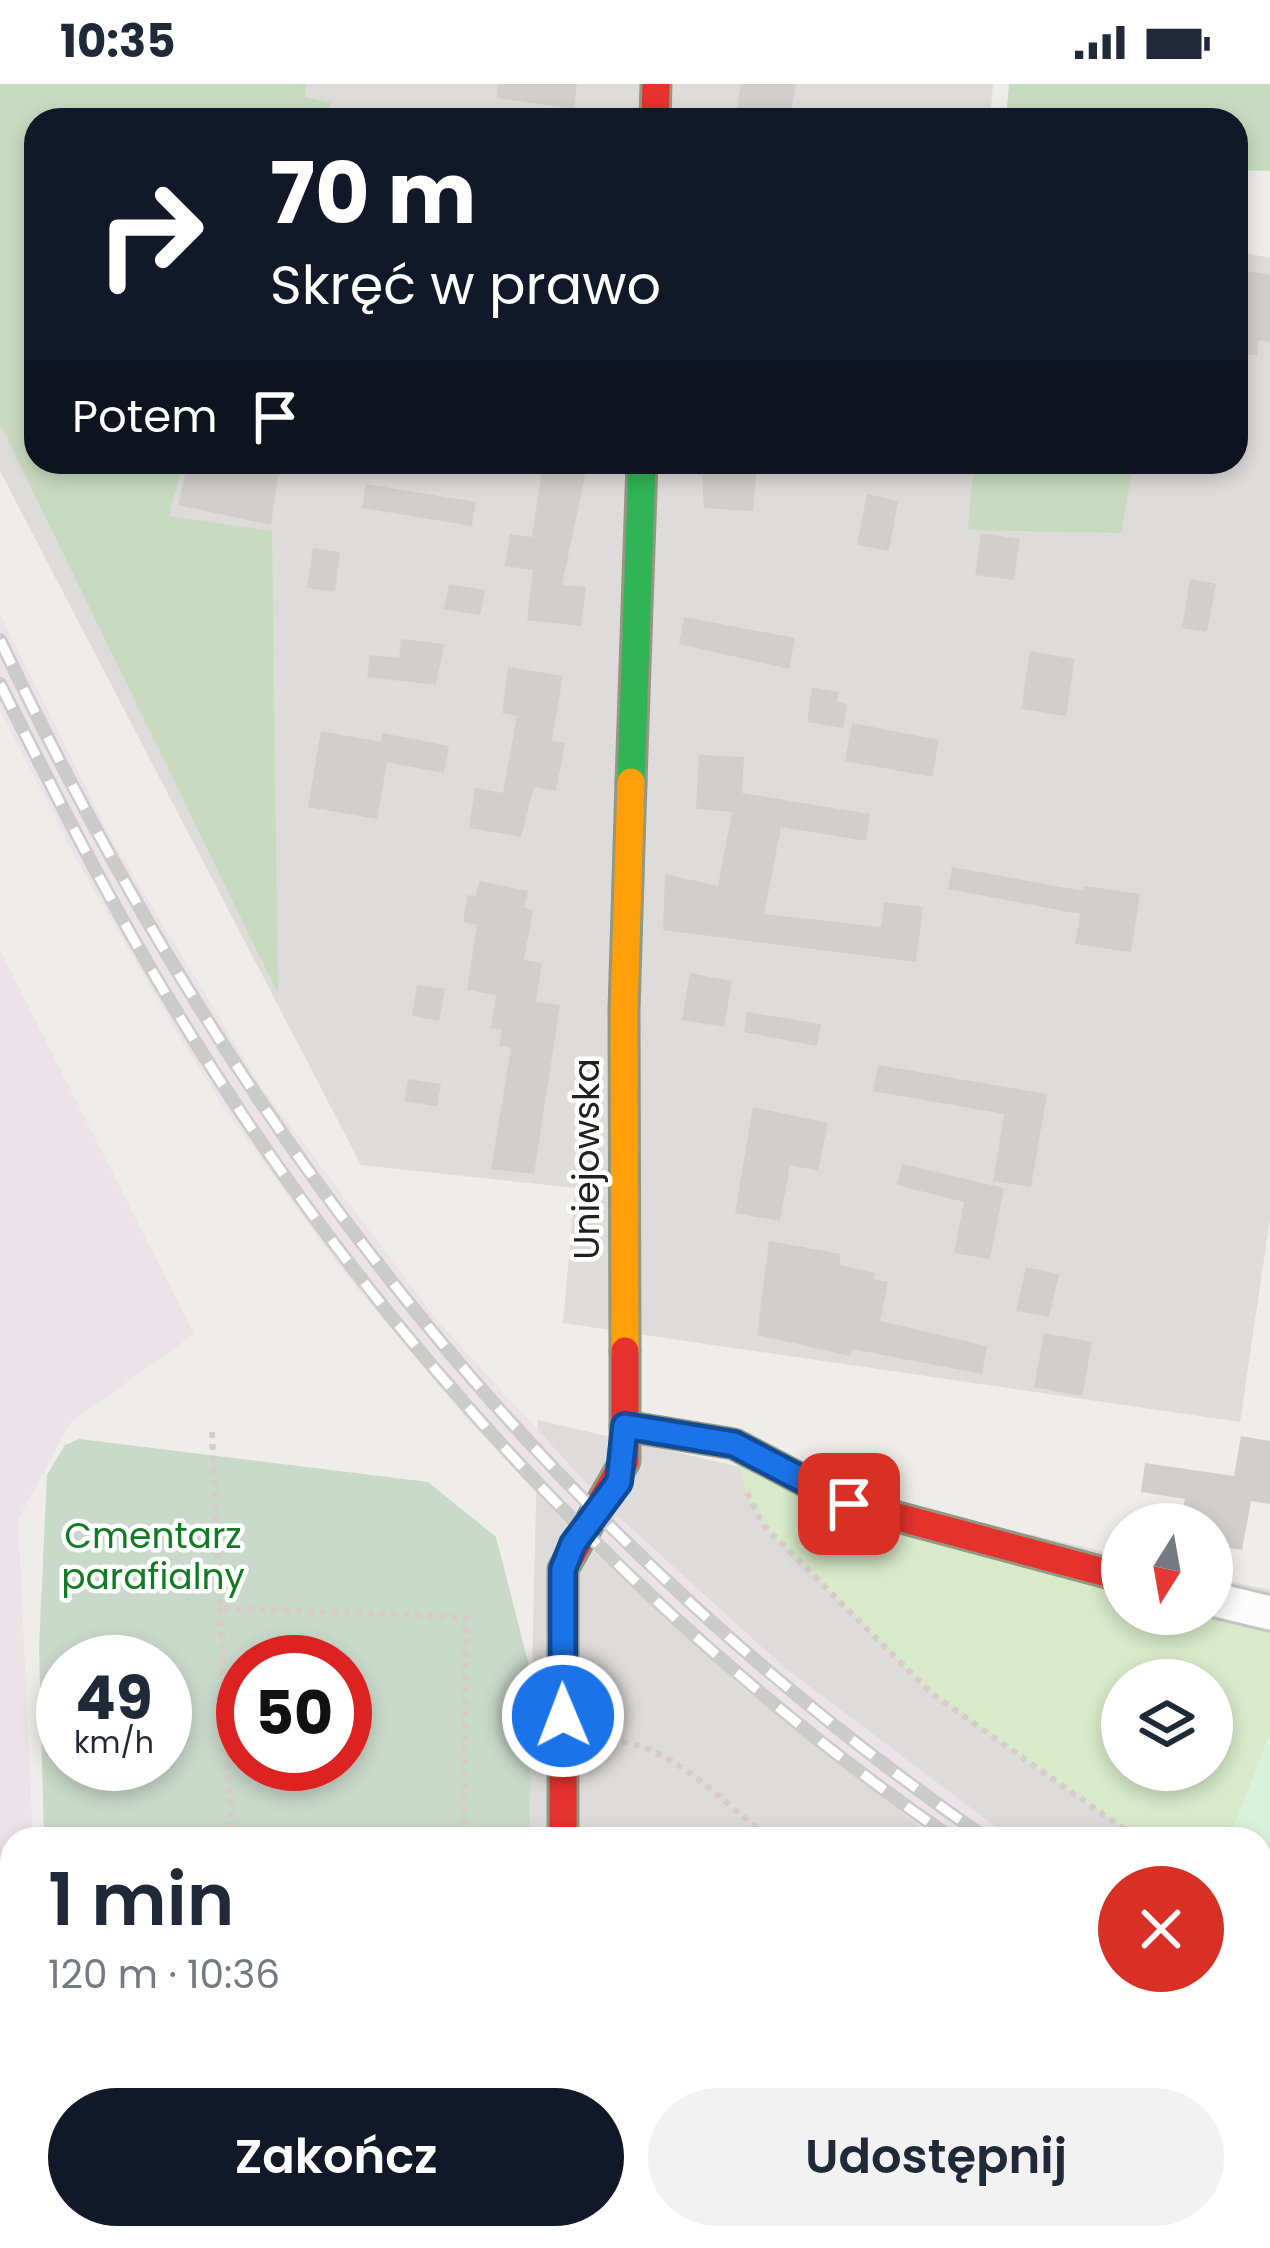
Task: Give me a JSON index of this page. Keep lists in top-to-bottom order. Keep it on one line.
{"streets":{"main road":["Uniejowska"]},"parks":["Cmentarz parafialny"],"north":"bottom","page":{"status":"10:35","turn":["70 m","Skręć w prawo"],"then":"Potem","speed":"49 km/h","limit":"50","heading":["1 min","120 m · 10:36"],"buttons":["Zakończ","Udostępnij"]}}
